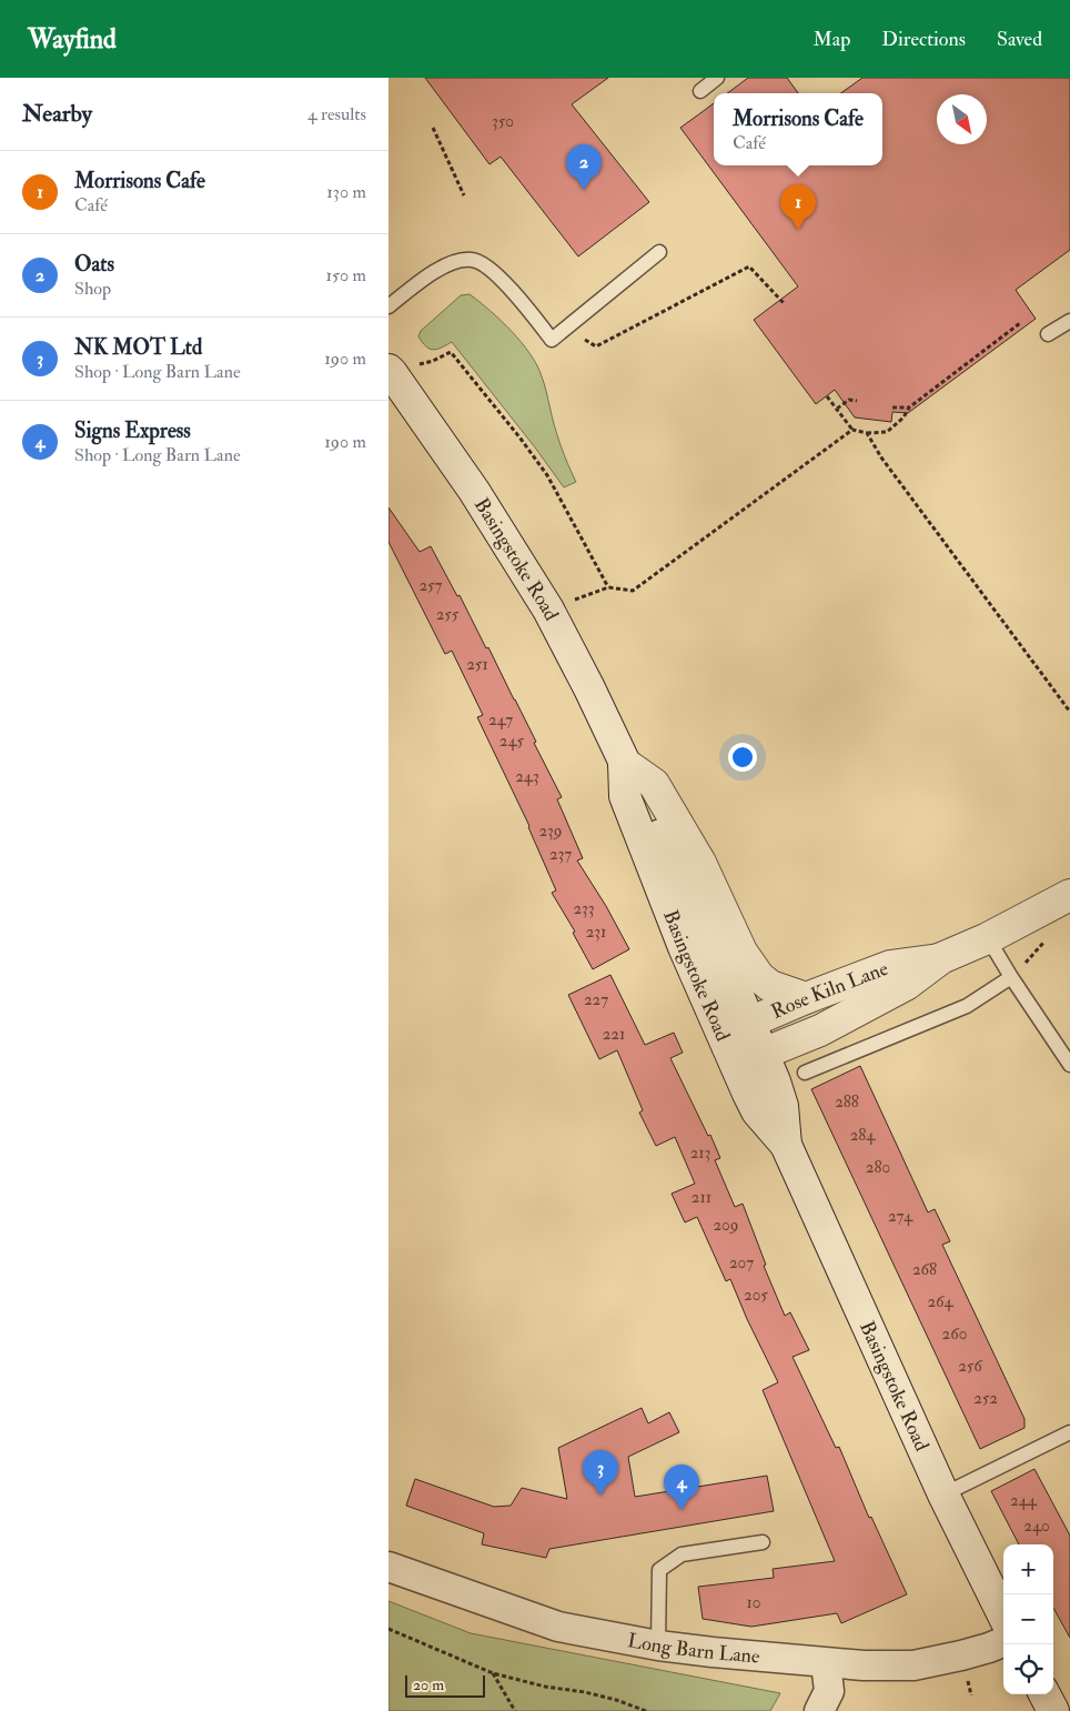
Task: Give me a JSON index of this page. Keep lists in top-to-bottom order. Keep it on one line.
{"streets":{"main road":["Basingstoke Road","Rose Kiln Lane"],"street":["Long Barn Lane"]},"crossings":[["Basingstoke Road","Rose Kiln Lane"]],"house_numbers":["350","257","255","251","247","245","243","239","237","233","231","227","221","288","284","213","280","211","274","209","207","268","205","264","260","256","252","244","240","10"],"scale_bar":"20 m","north":"bottom right","page":{"header":"Wayfind","nav":["Map","Directions","Saved"],"heading":["Nearby","4 results"],"popup":["Morrisons Cafe","Café"],"pins":["2","1","3","4"],"list":[{"mark":"1","name":"Morrisons Cafe","note":"Café","value":"130 m"},{"mark":"2","name":"Oats","note":"Shop","value":"150 m"},{"mark":"3","name":"NK MOT Ltd","note":"Shop · Long Barn Lane","value":"190 m"},{"mark":"4","name":"Signs Express","note":"Shop · Long Barn Lane","value":"190 m"}],"map_buttons":["+","−"],"scale":"20 m"}}
